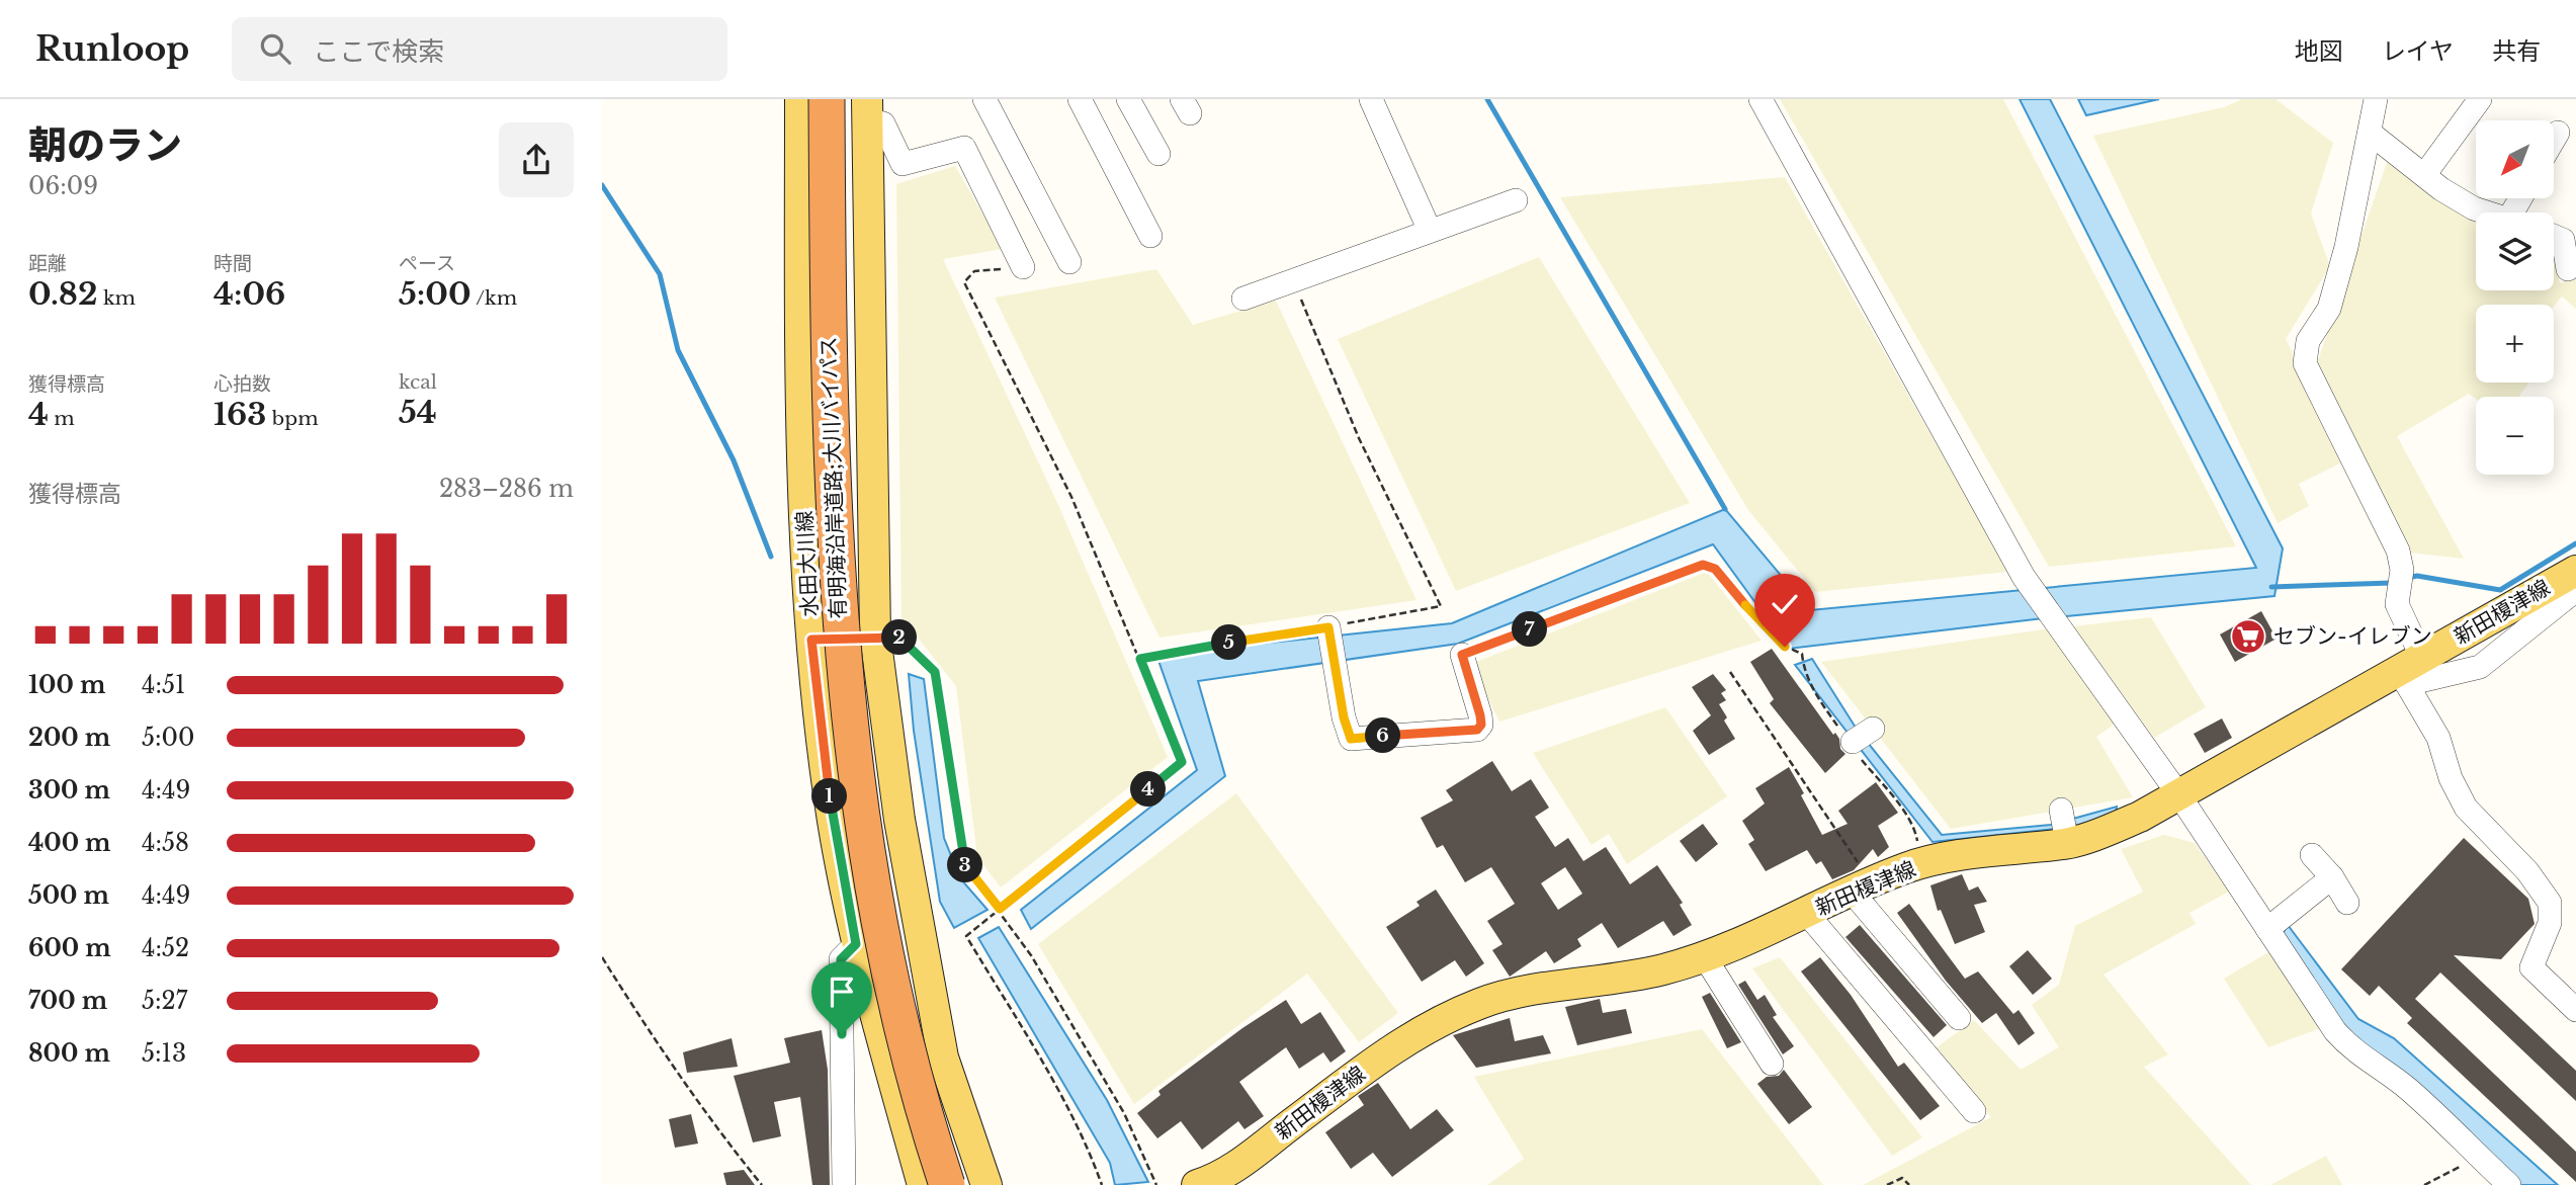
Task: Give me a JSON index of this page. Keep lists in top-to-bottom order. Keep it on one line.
{"streets":{"highway":["有明海沿岸道路;大川バイパス"],"main road":["水田大川線","新田榎津線"]},"places":{"supermarket":["セブン-イレブン"]},"north":"bottom left","page":{"header":"Runloop","search":"ここで検索","nav":["地図","レイヤ","共有"],"heading":["朝のラン","06:09"],"map_buttons":["+","−"],"stats":[["距離","0.82 km"],["時間","4:06"],["ペース","5:00 /km"],["獲得標高","4 m"],["心拍数","163 bpm"],["kcal","54"]],"chart":["獲得標高","283–286 m"],"pins":["7","2","5","6","4","1","3"],"list":[{"name":"100 m","note":"4:51"},{"name":"200 m","note":"5:00"},{"name":"300 m","note":"4:49"},{"name":"400 m","note":"4:58"},{"name":"500 m","note":"4:49"},{"name":"600 m","note":"4:52"},{"name":"700 m","note":"5:27"},{"name":"800 m","note":"5:13"}]}}
